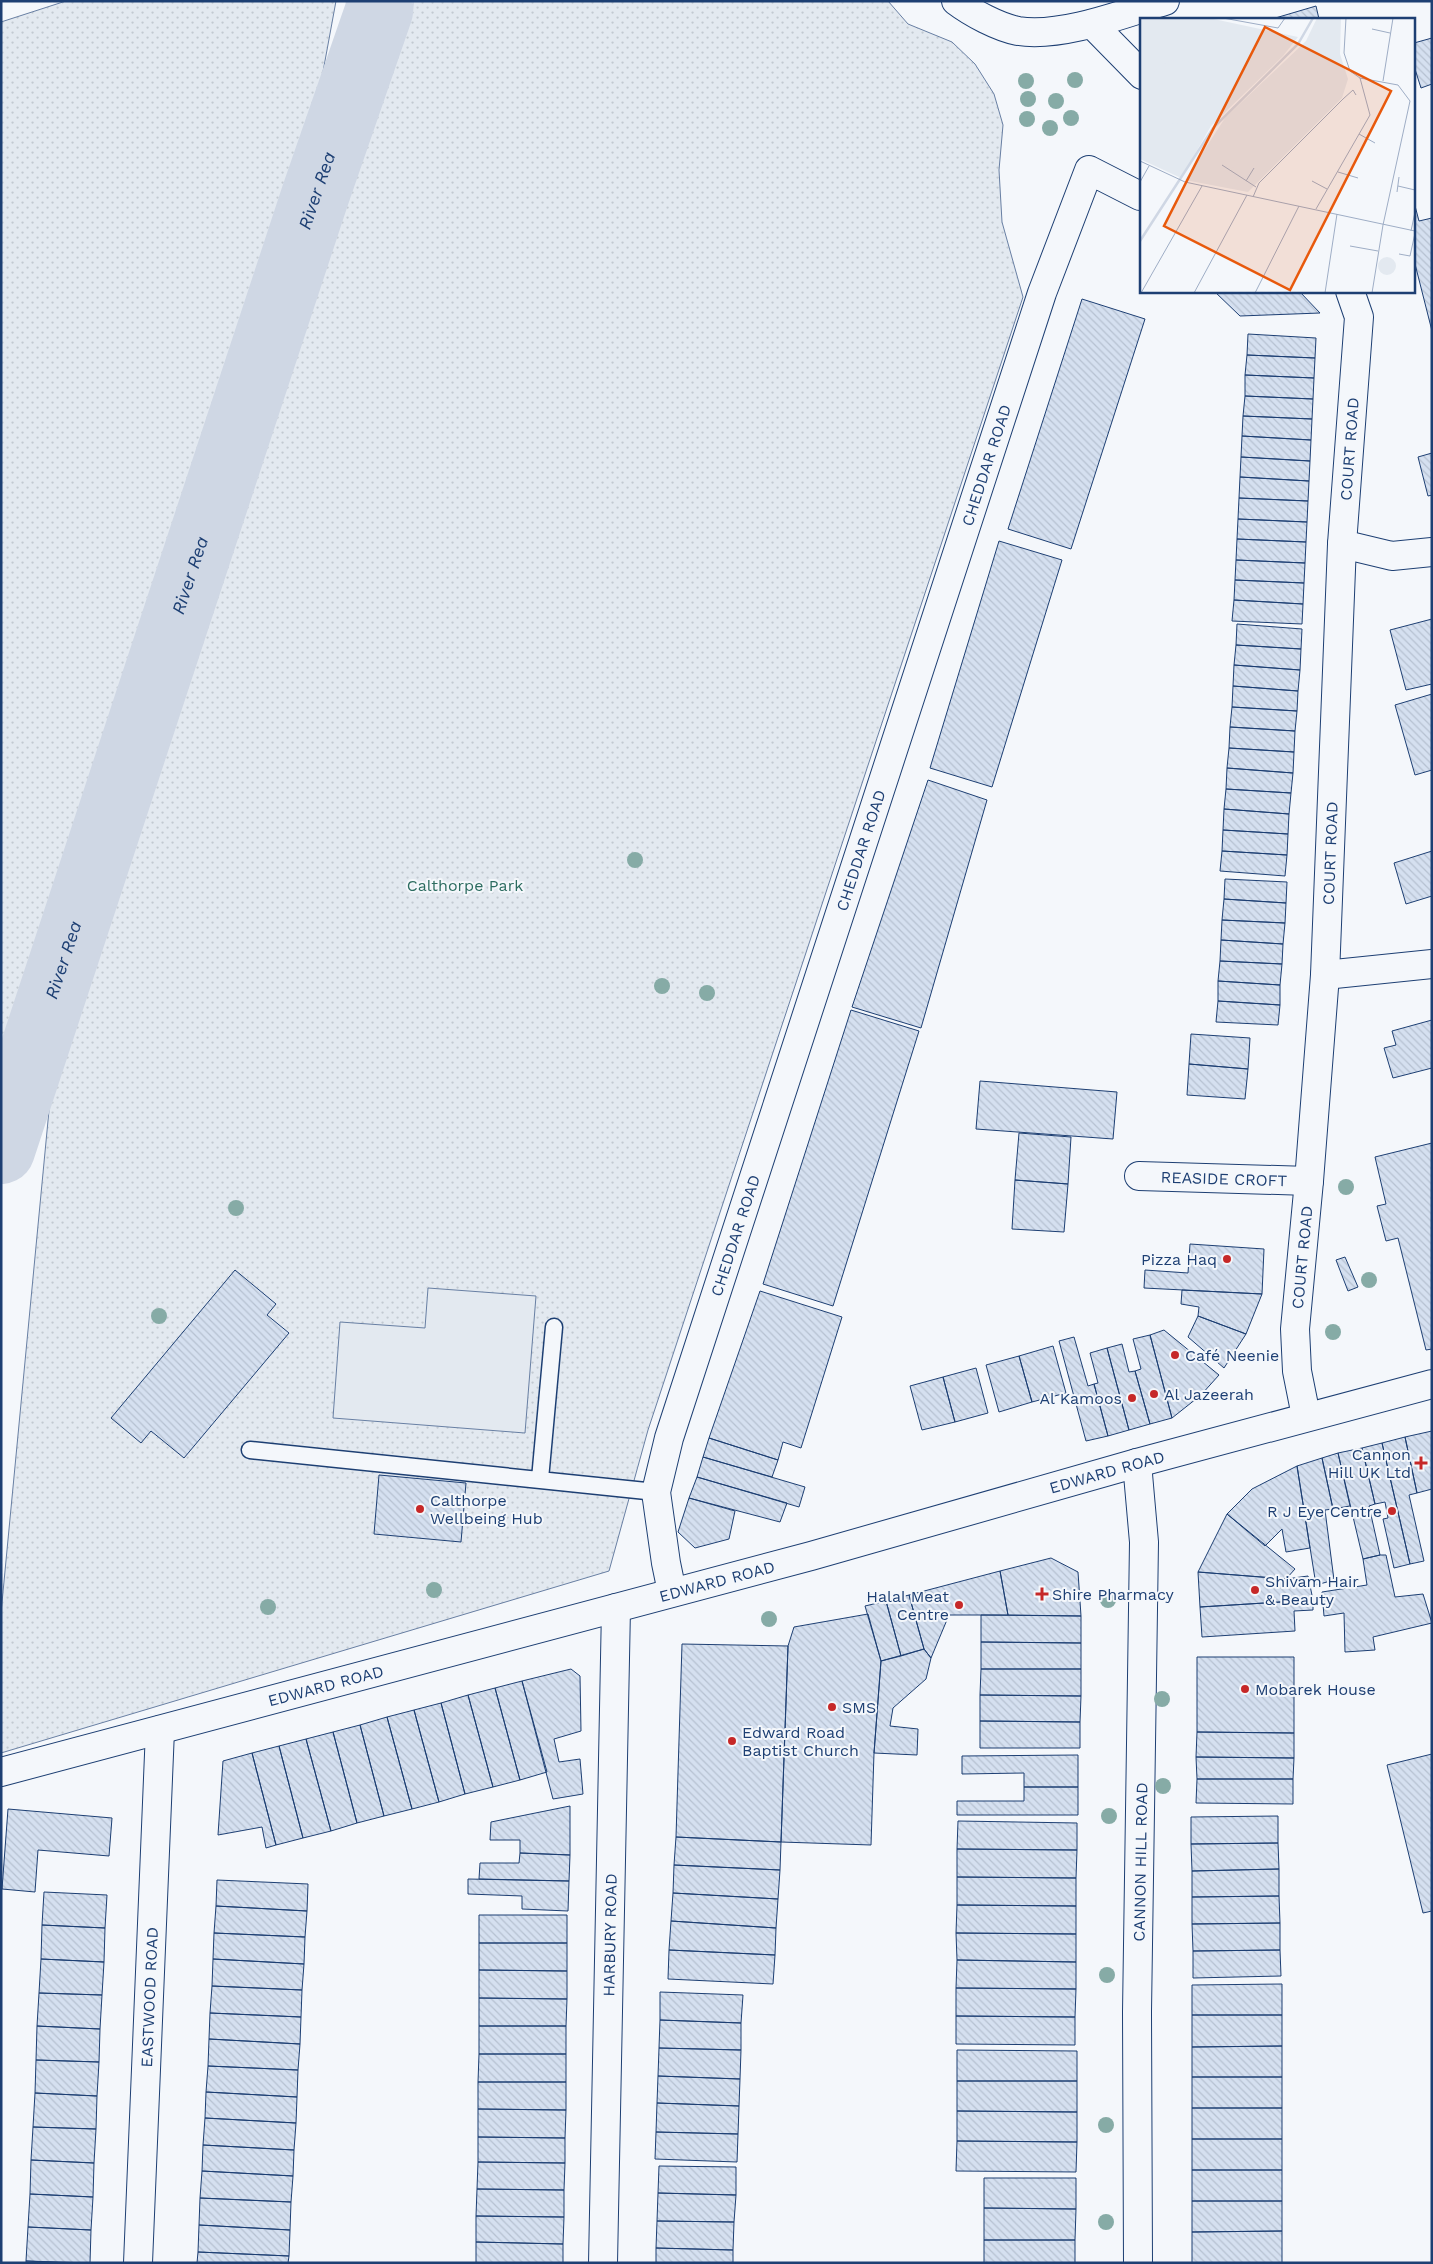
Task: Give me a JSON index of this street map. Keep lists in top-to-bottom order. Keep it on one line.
{"streets":{"street":["COURT ROAD","CHEDDAR ROAD","REASIDE CROFT","EDWARD ROAD","CANNON HILL ROAD","HARBURY ROAD","EASTWOOD ROAD"]},"crossings":[["COURT ROAD","REASIDE CROFT"],["COURT ROAD","EDWARD ROAD"],["CHEDDAR ROAD","EDWARD ROAD"],["EDWARD ROAD","CANNON HILL ROAD"],["EDWARD ROAD","HARBURY ROAD"],["EDWARD ROAD","EASTWOOD ROAD"]],"water":["River Rea"],"parks":["Calthorpe Park"],"places":{"other":["Pizza Haq","Café Neenie","Al Jazeerah","Al Kamoos","Calthorpe Wellbeing Hub","R J Eye Centre","Shivam Hair & Beauty","Halal Meat Centre","Mobarek House","SMS","Edward Road Baptist Church"],"health":["Cannon Hill UK Ltd","Shire Pharmacy"]}}
